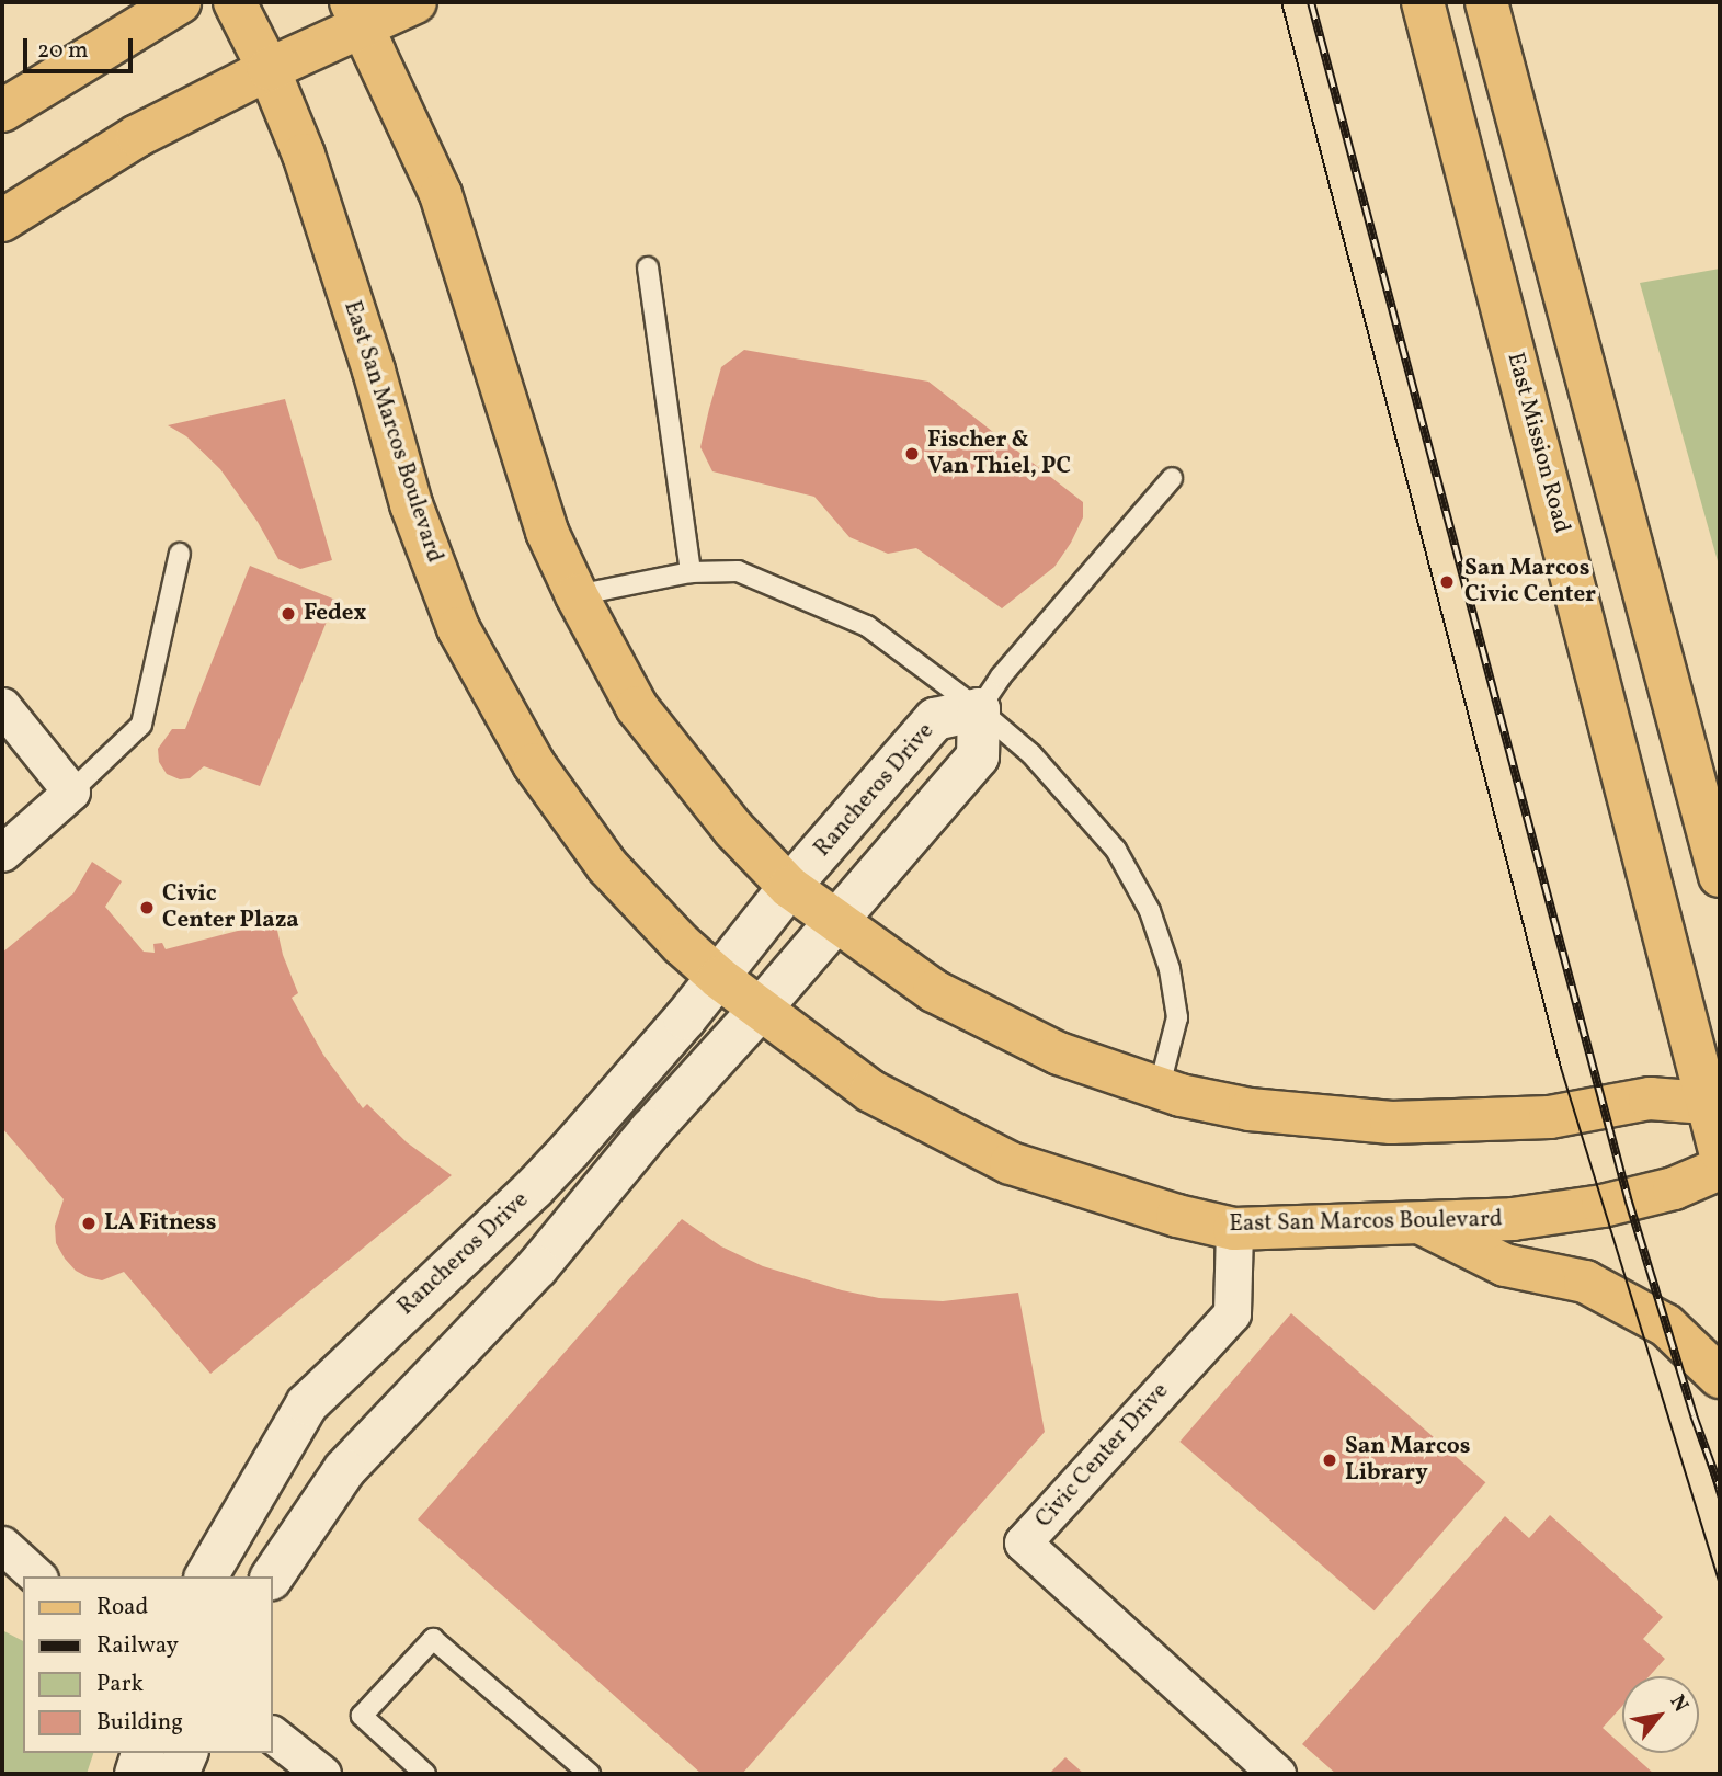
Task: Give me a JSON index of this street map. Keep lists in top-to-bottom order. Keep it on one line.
{"streets":{"main road":["East San Marcos Boulevard","East Mission Road","Rancheros Drive"],"street":["Civic Center Drive"]},"crossings":[["East San Marcos Boulevard","Rancheros Drive"],["East San Marcos Boulevard","Civic Center Drive"]],"places":["Fischer & Van Thiel, PC","San Marcos Civic Center","Fedex","Civic Center Plaza","LA Fitness","San Marcos Library"],"legend":["Road","Railway","Park","Building"],"scale_bar":"20 m","north":"top right"}
